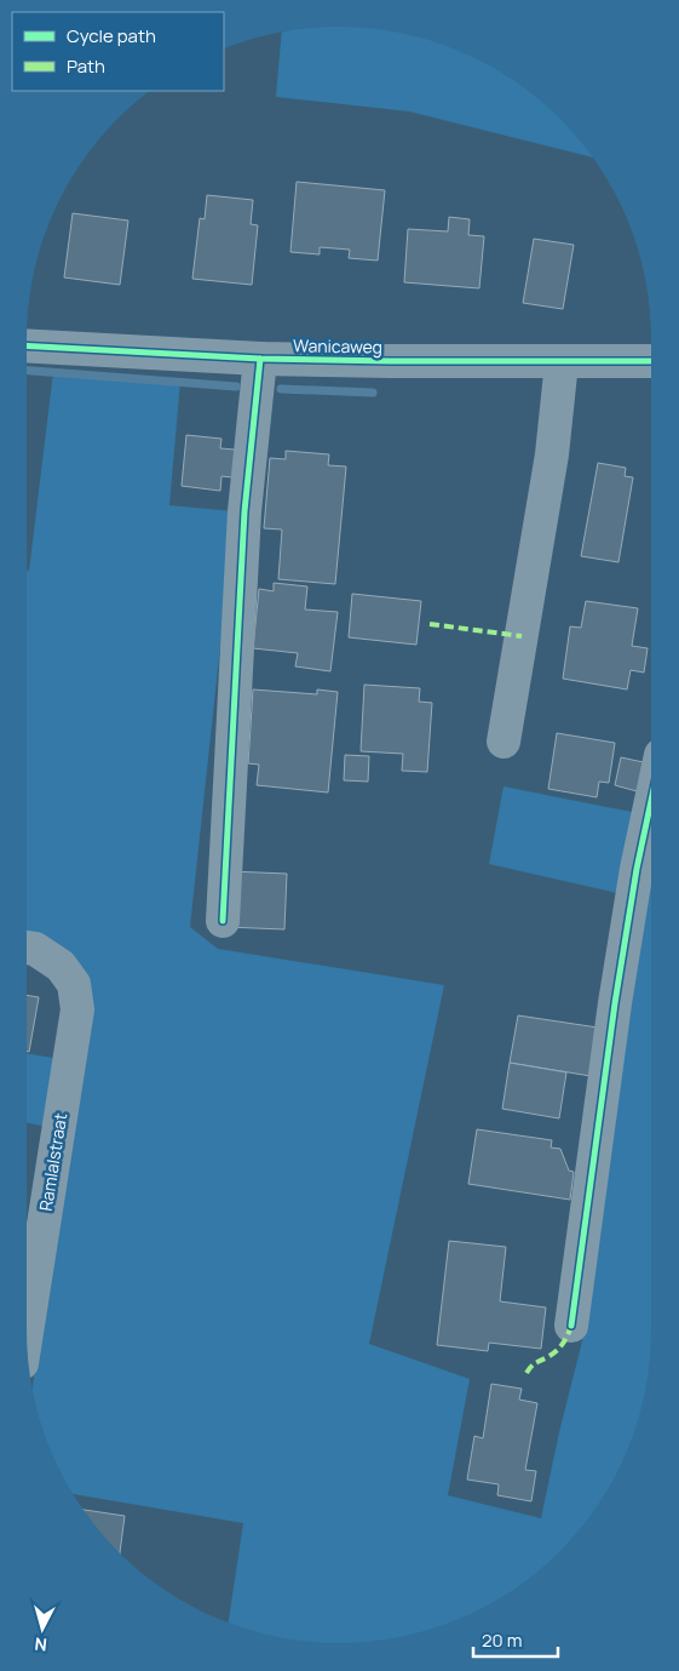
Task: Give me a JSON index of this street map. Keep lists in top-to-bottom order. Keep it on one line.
{"streets":{"street":["Wanicaweg","Ramlalstraat"]},"legend":["Cycle path","Path"],"scale_bar":"20 m","north":"bottom"}
